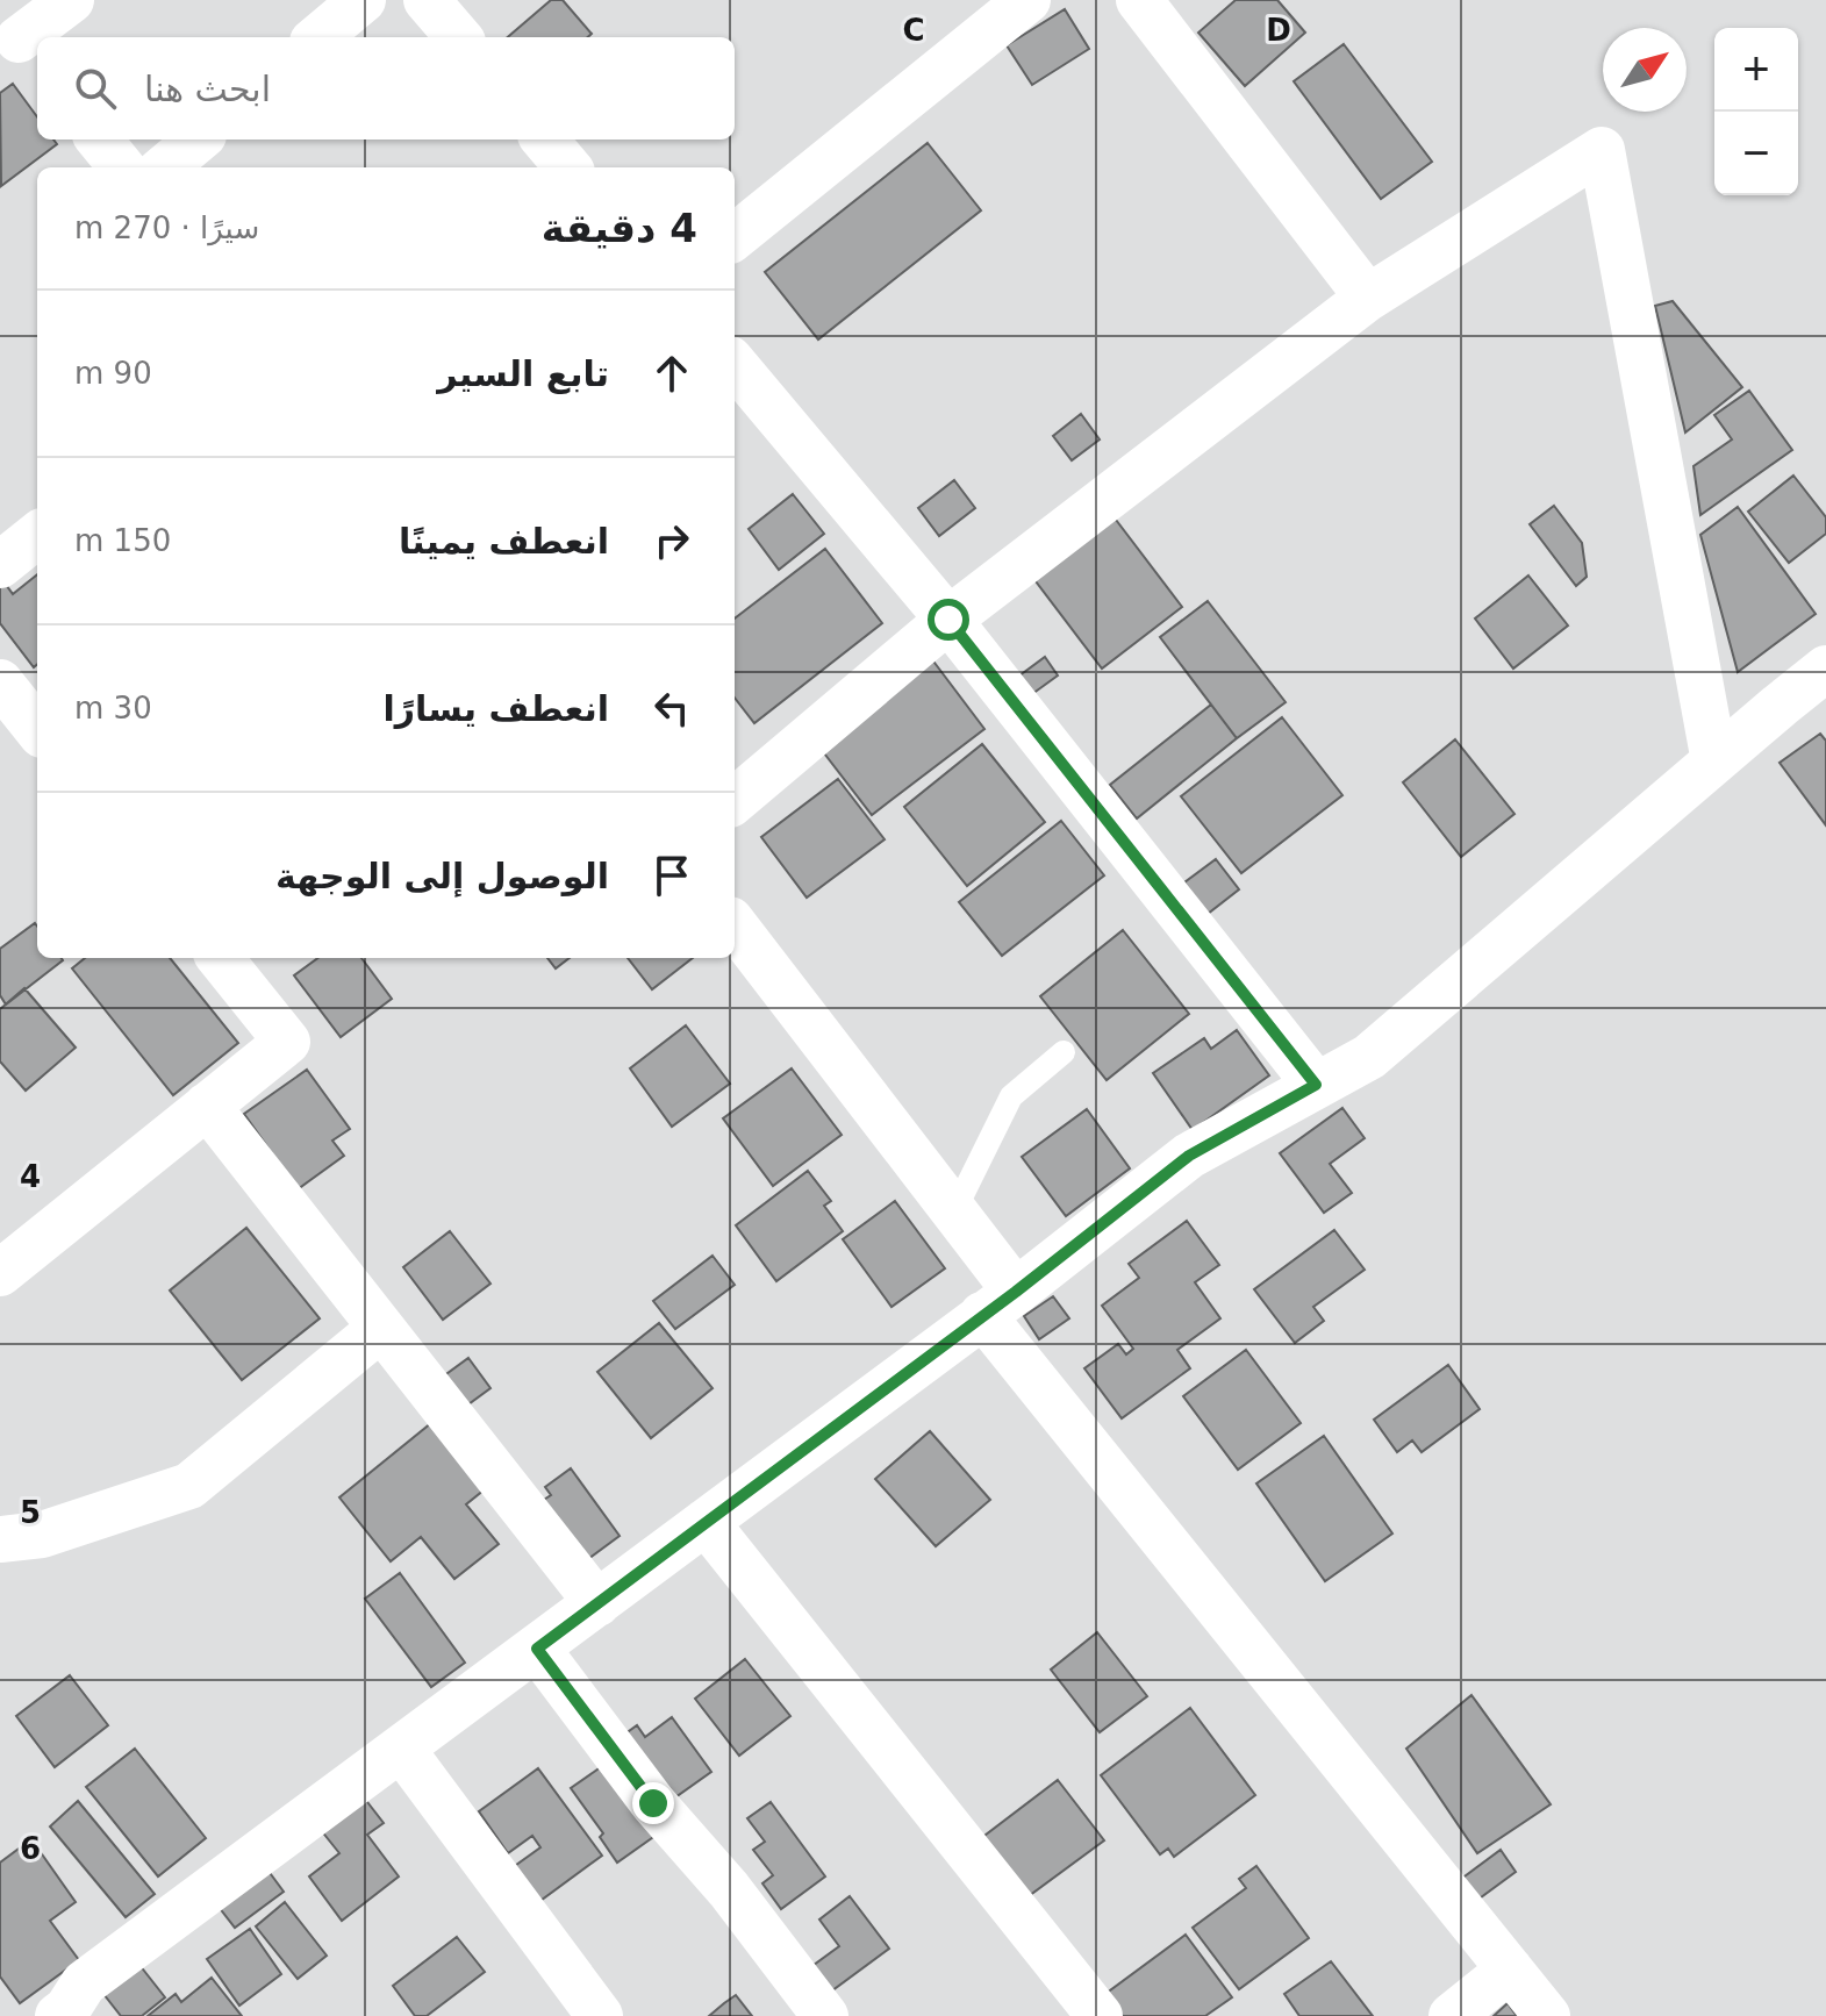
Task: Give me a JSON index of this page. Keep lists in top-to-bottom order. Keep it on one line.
{"north":"top right","page":{"map_buttons":["+","−"],"search":"ابحث هنا","heading":["4 دقيقة","سيرًا · 270 m"],"list":[["تابع السير","90 m"],["انعطف يمينًا","150 m"],["انعطف يسارًا","30 m"],"الوصول إلى الوجهة"]},"grid":{"columns":["C","D"],"rows":["4","5","6"]}}
